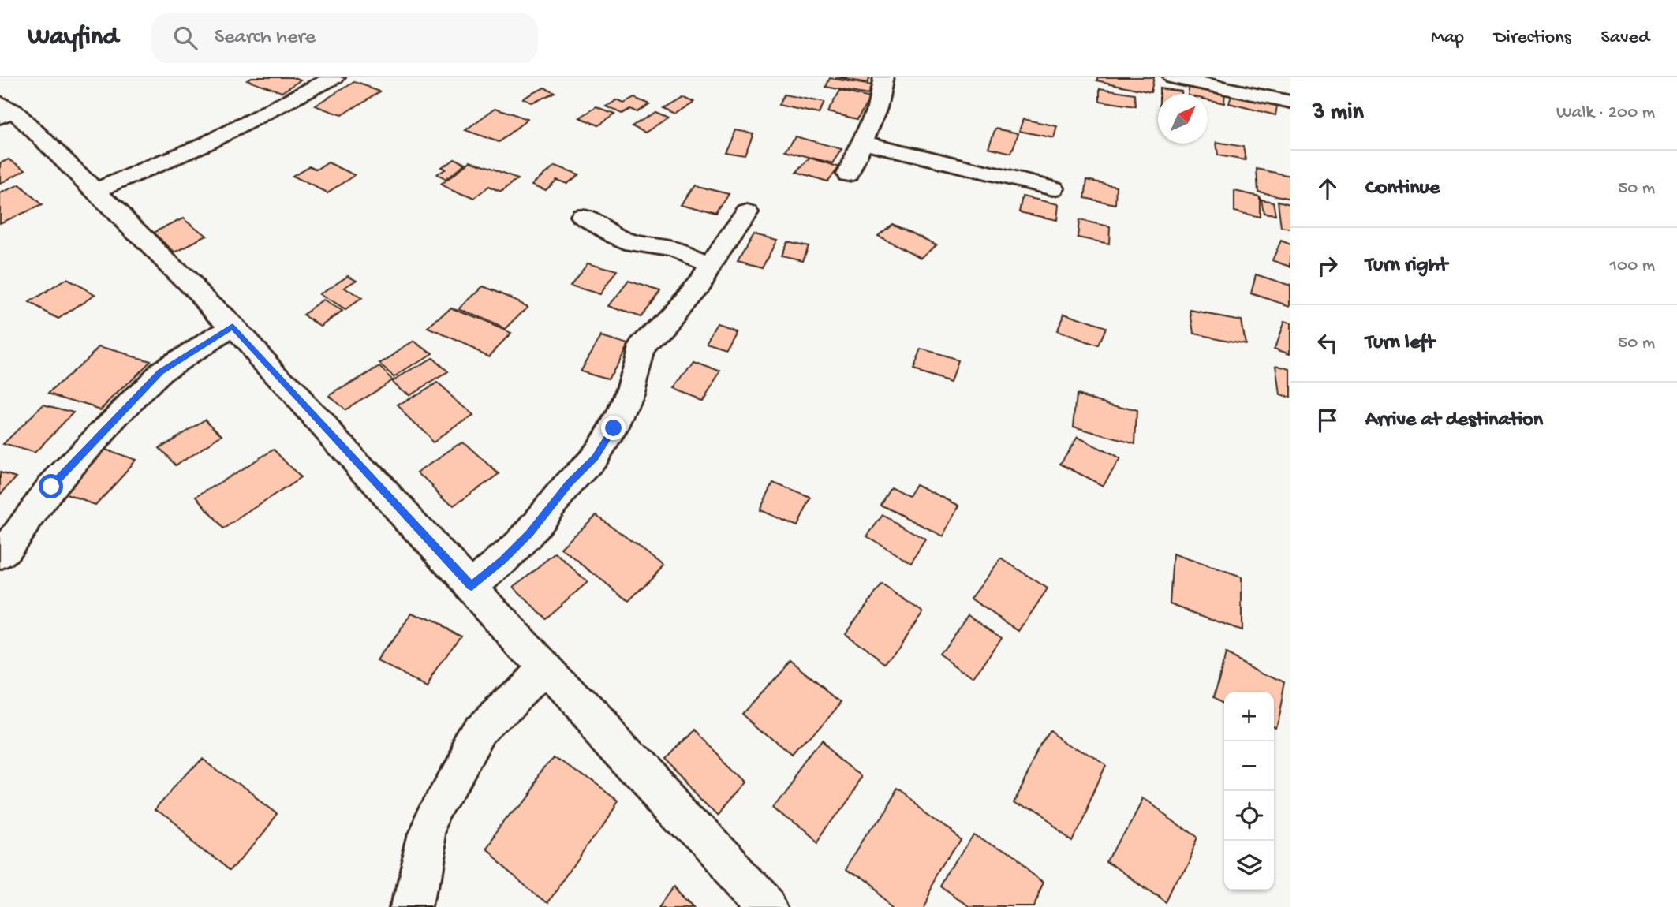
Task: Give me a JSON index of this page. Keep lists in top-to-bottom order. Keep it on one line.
{"north":"top right","page":{"header":"Wayfind","search":"Search here","nav":["Map","Directions","Saved"],"heading":["3 min","Walk · 200 m"],"list":[["Continue","50 m"],["Turn right","100 m"],["Turn left","50 m"],"Arrive at destination"],"map_buttons":["+","−"]}}
